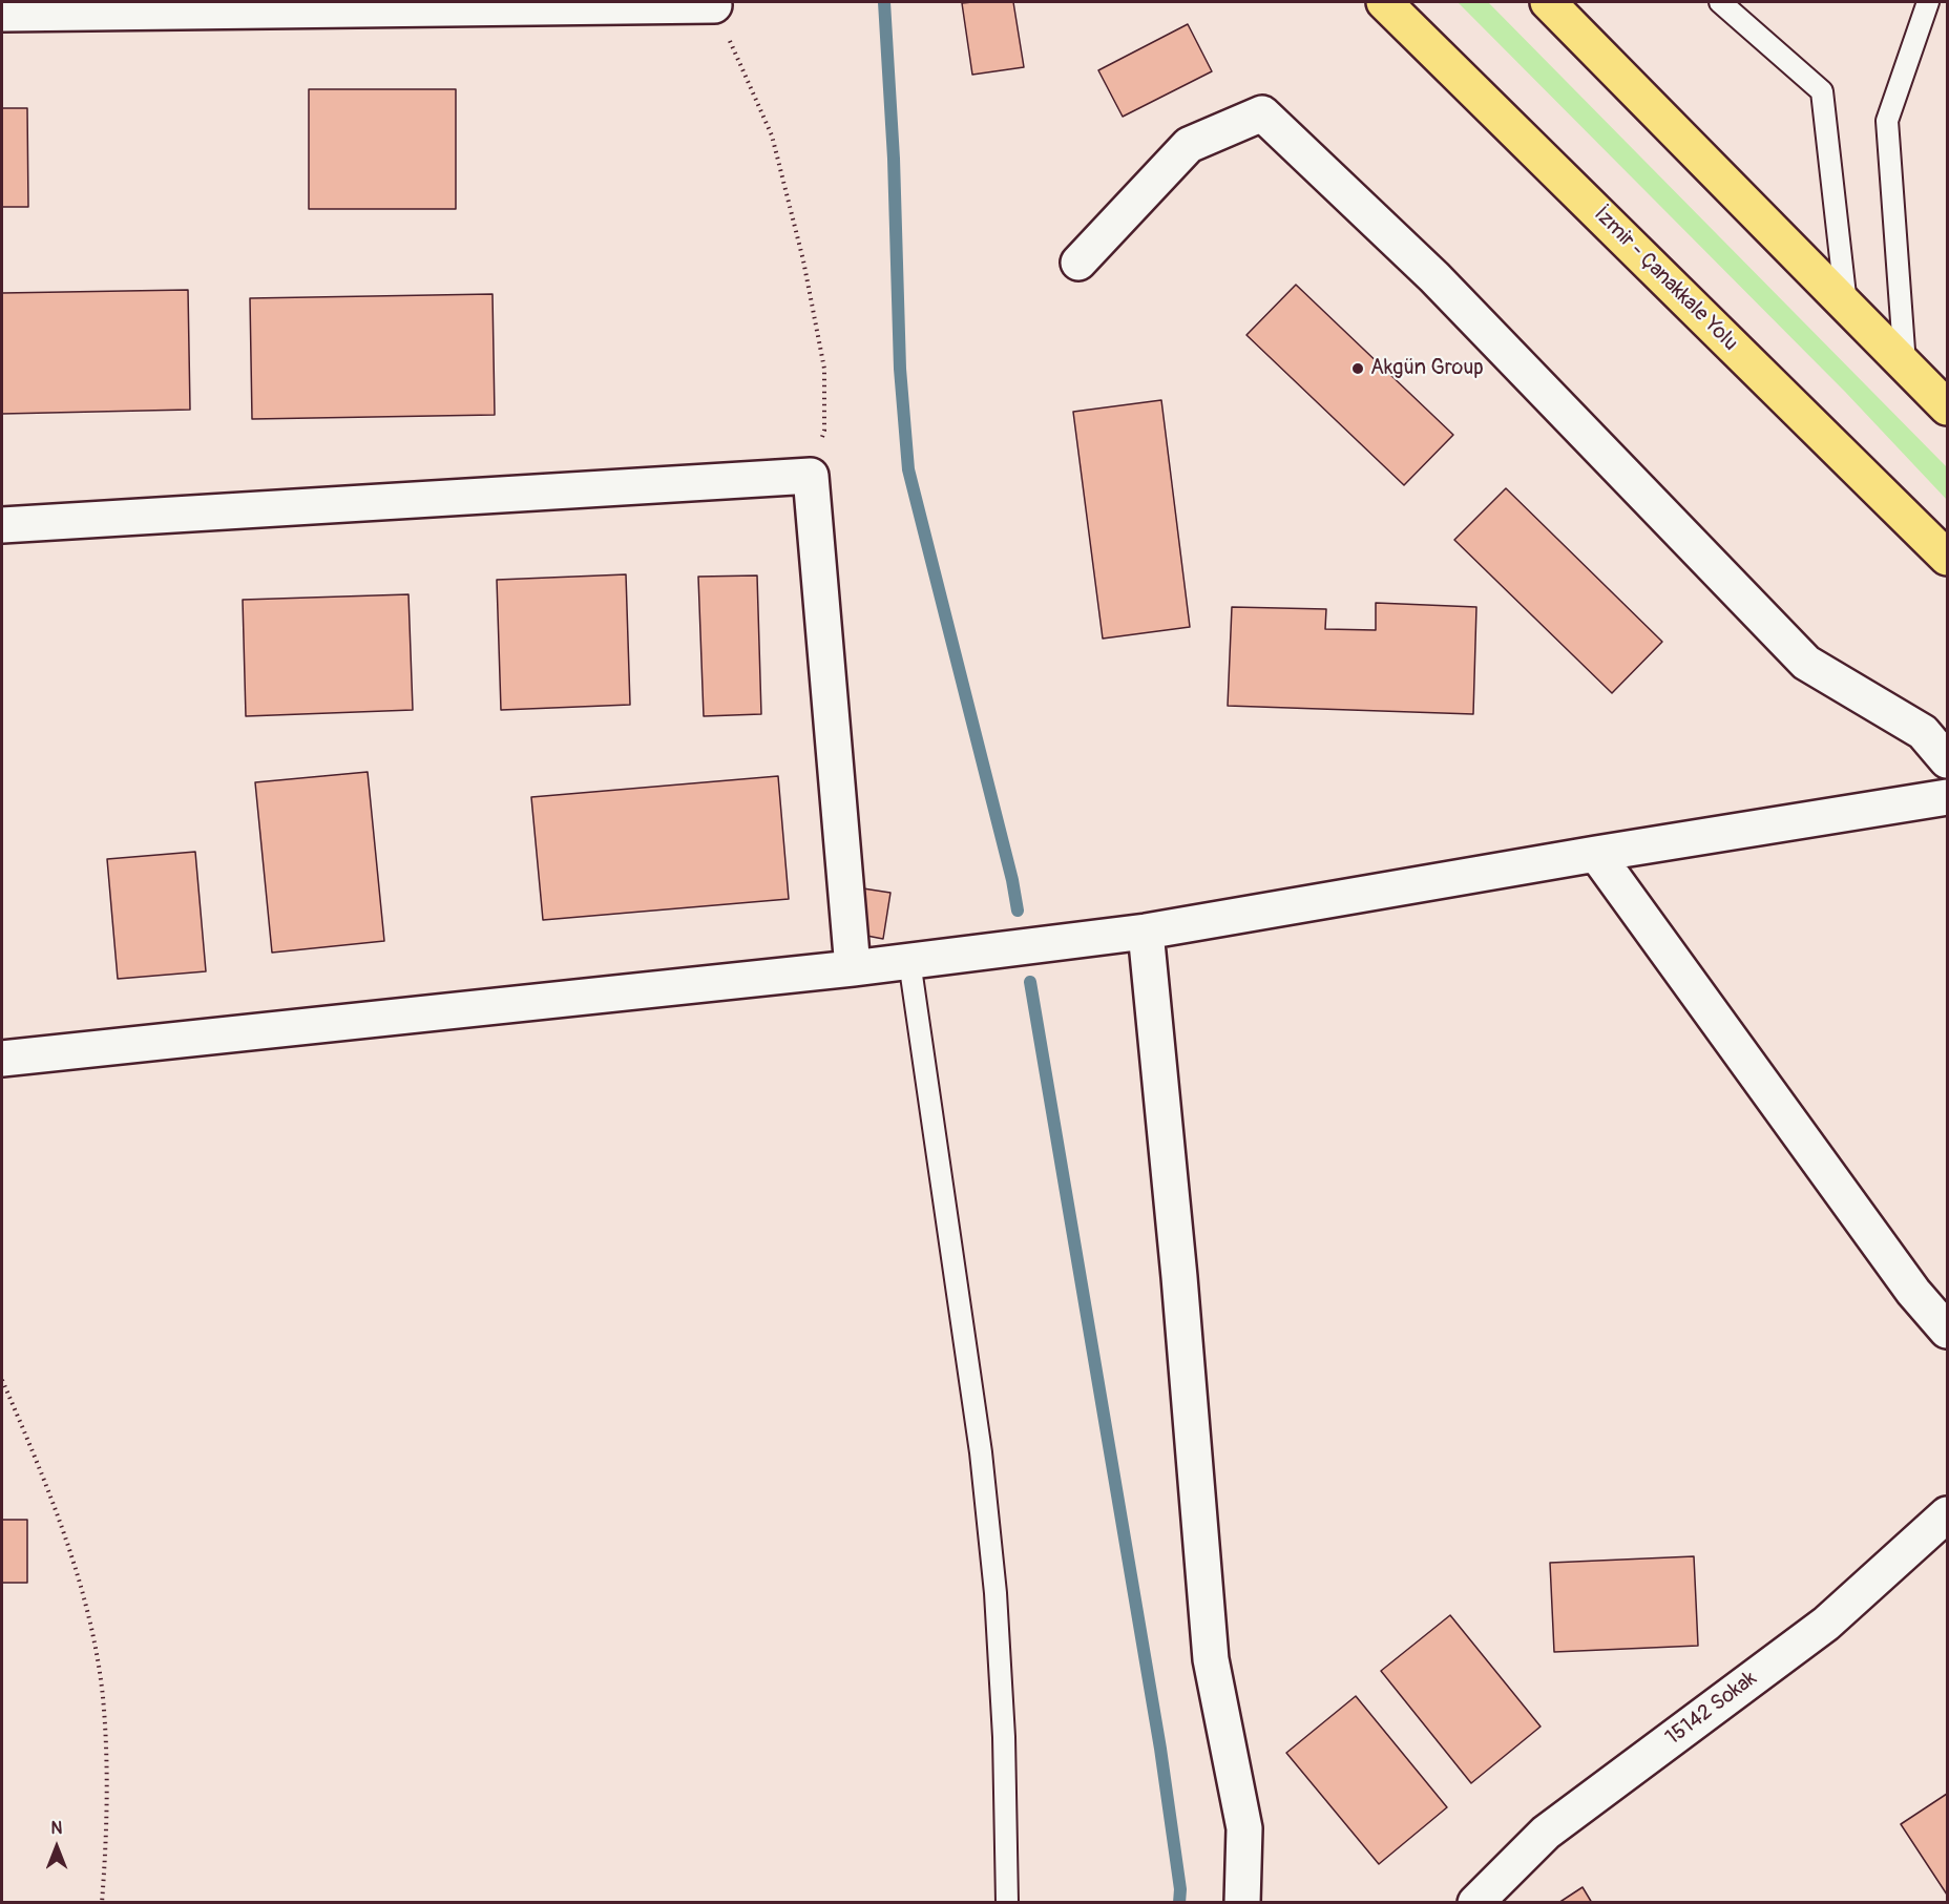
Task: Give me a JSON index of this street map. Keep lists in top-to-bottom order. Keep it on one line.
{"streets":{"highway":["İzmir - Çanakkale Yolu"],"street":["15142 Sokak"]},"places":["Akgün Group"],"north":"top"}
